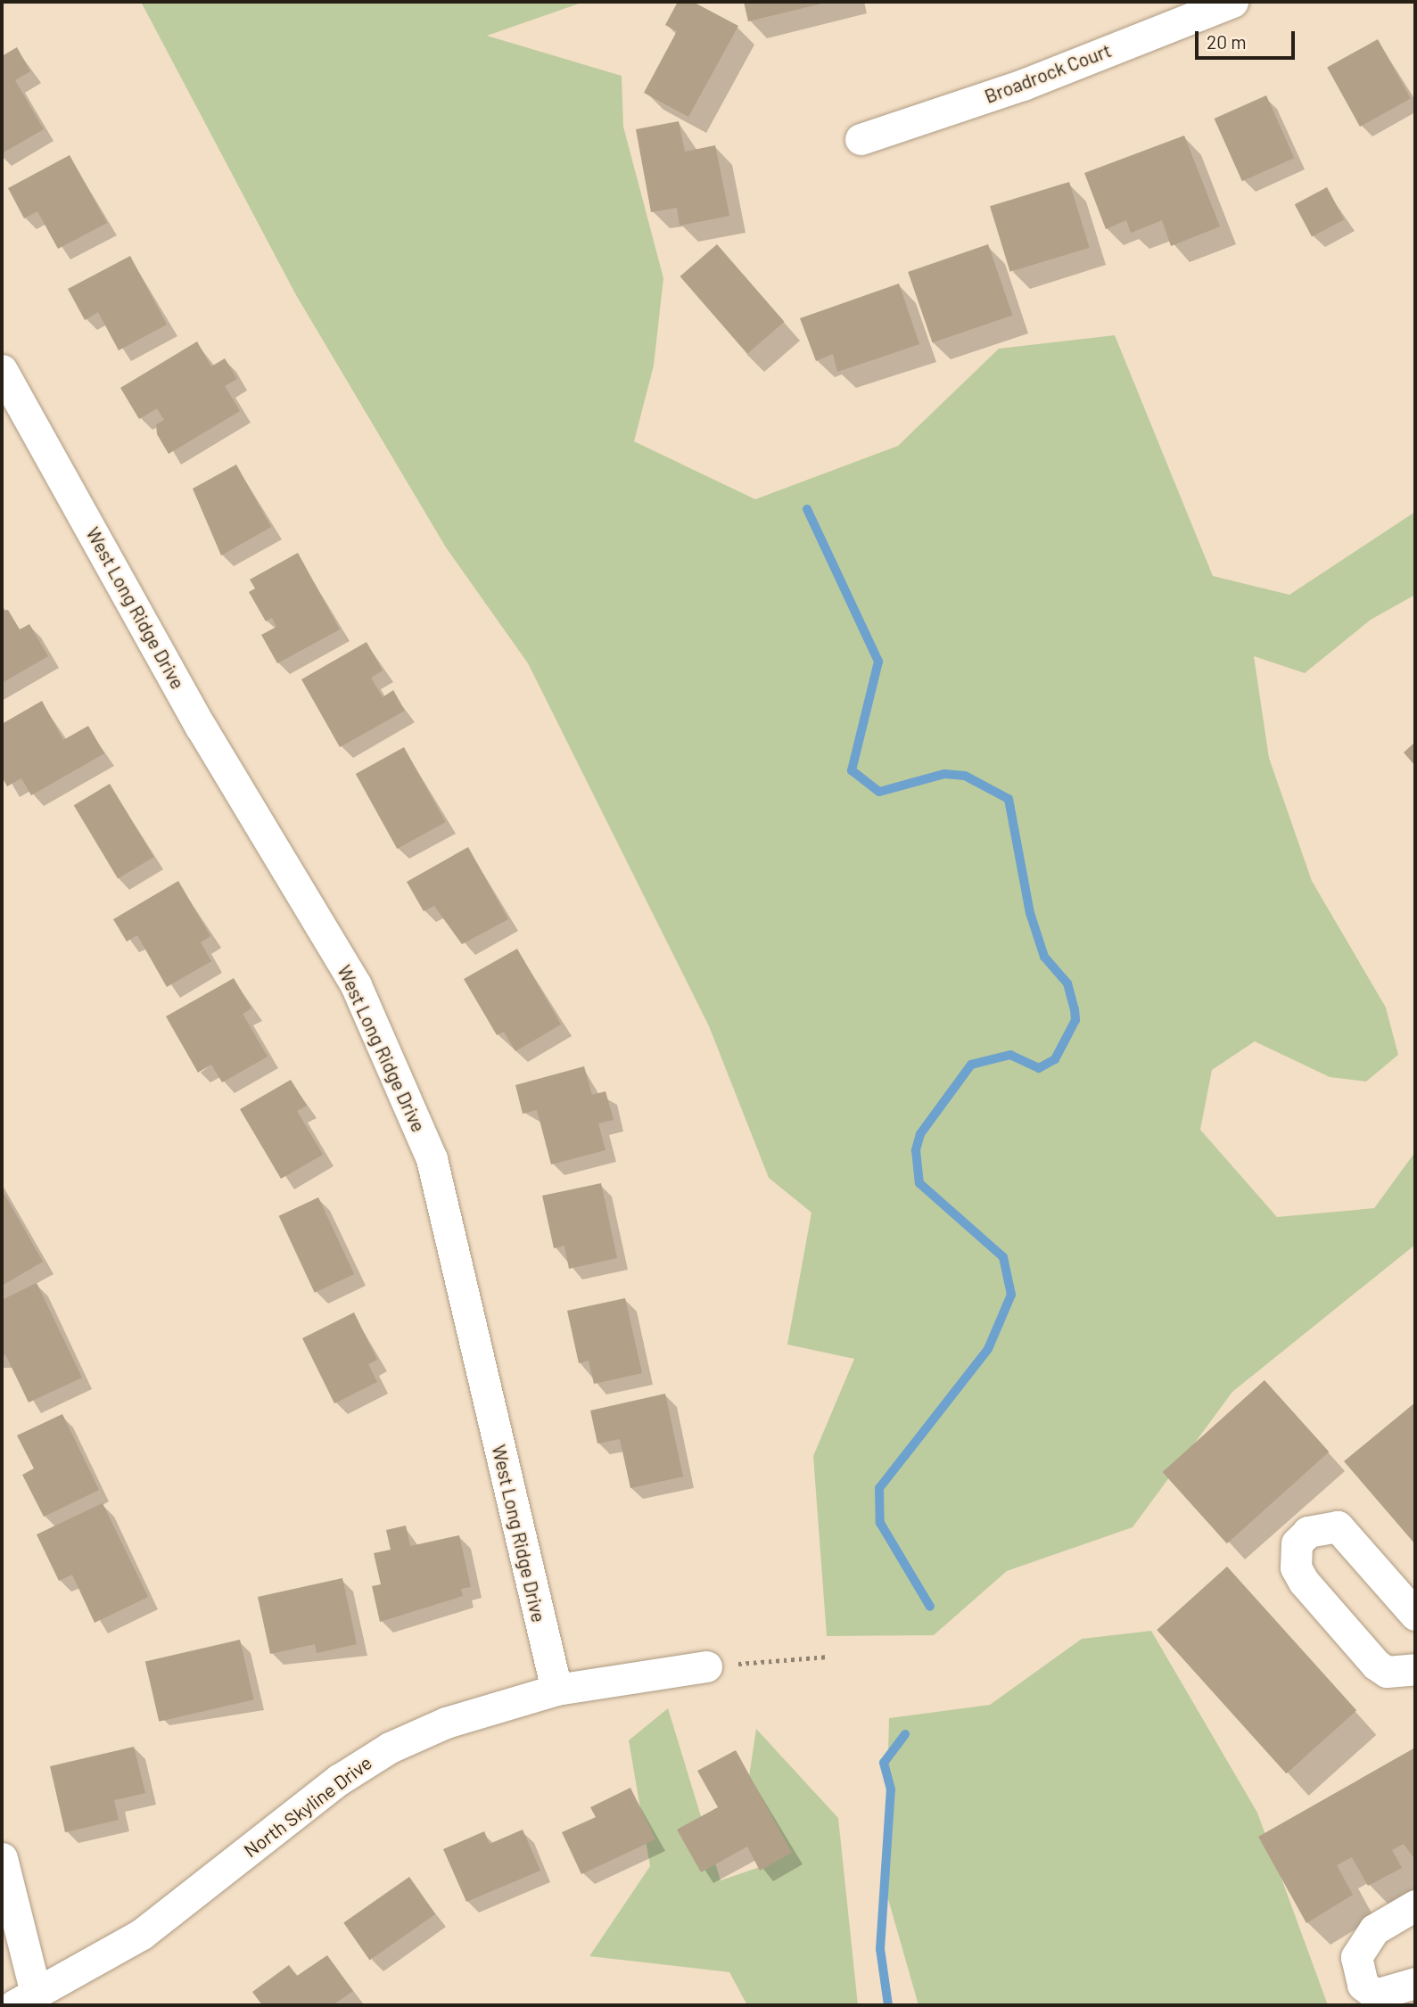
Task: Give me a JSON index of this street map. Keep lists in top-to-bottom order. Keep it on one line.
{"streets":{"street":["Broadrock Court","West Long Ridge Drive","North Skyline Drive"]},"crossings":[["West Long Ridge Drive","North Skyline Drive"]],"scale_bar":"20 m"}
